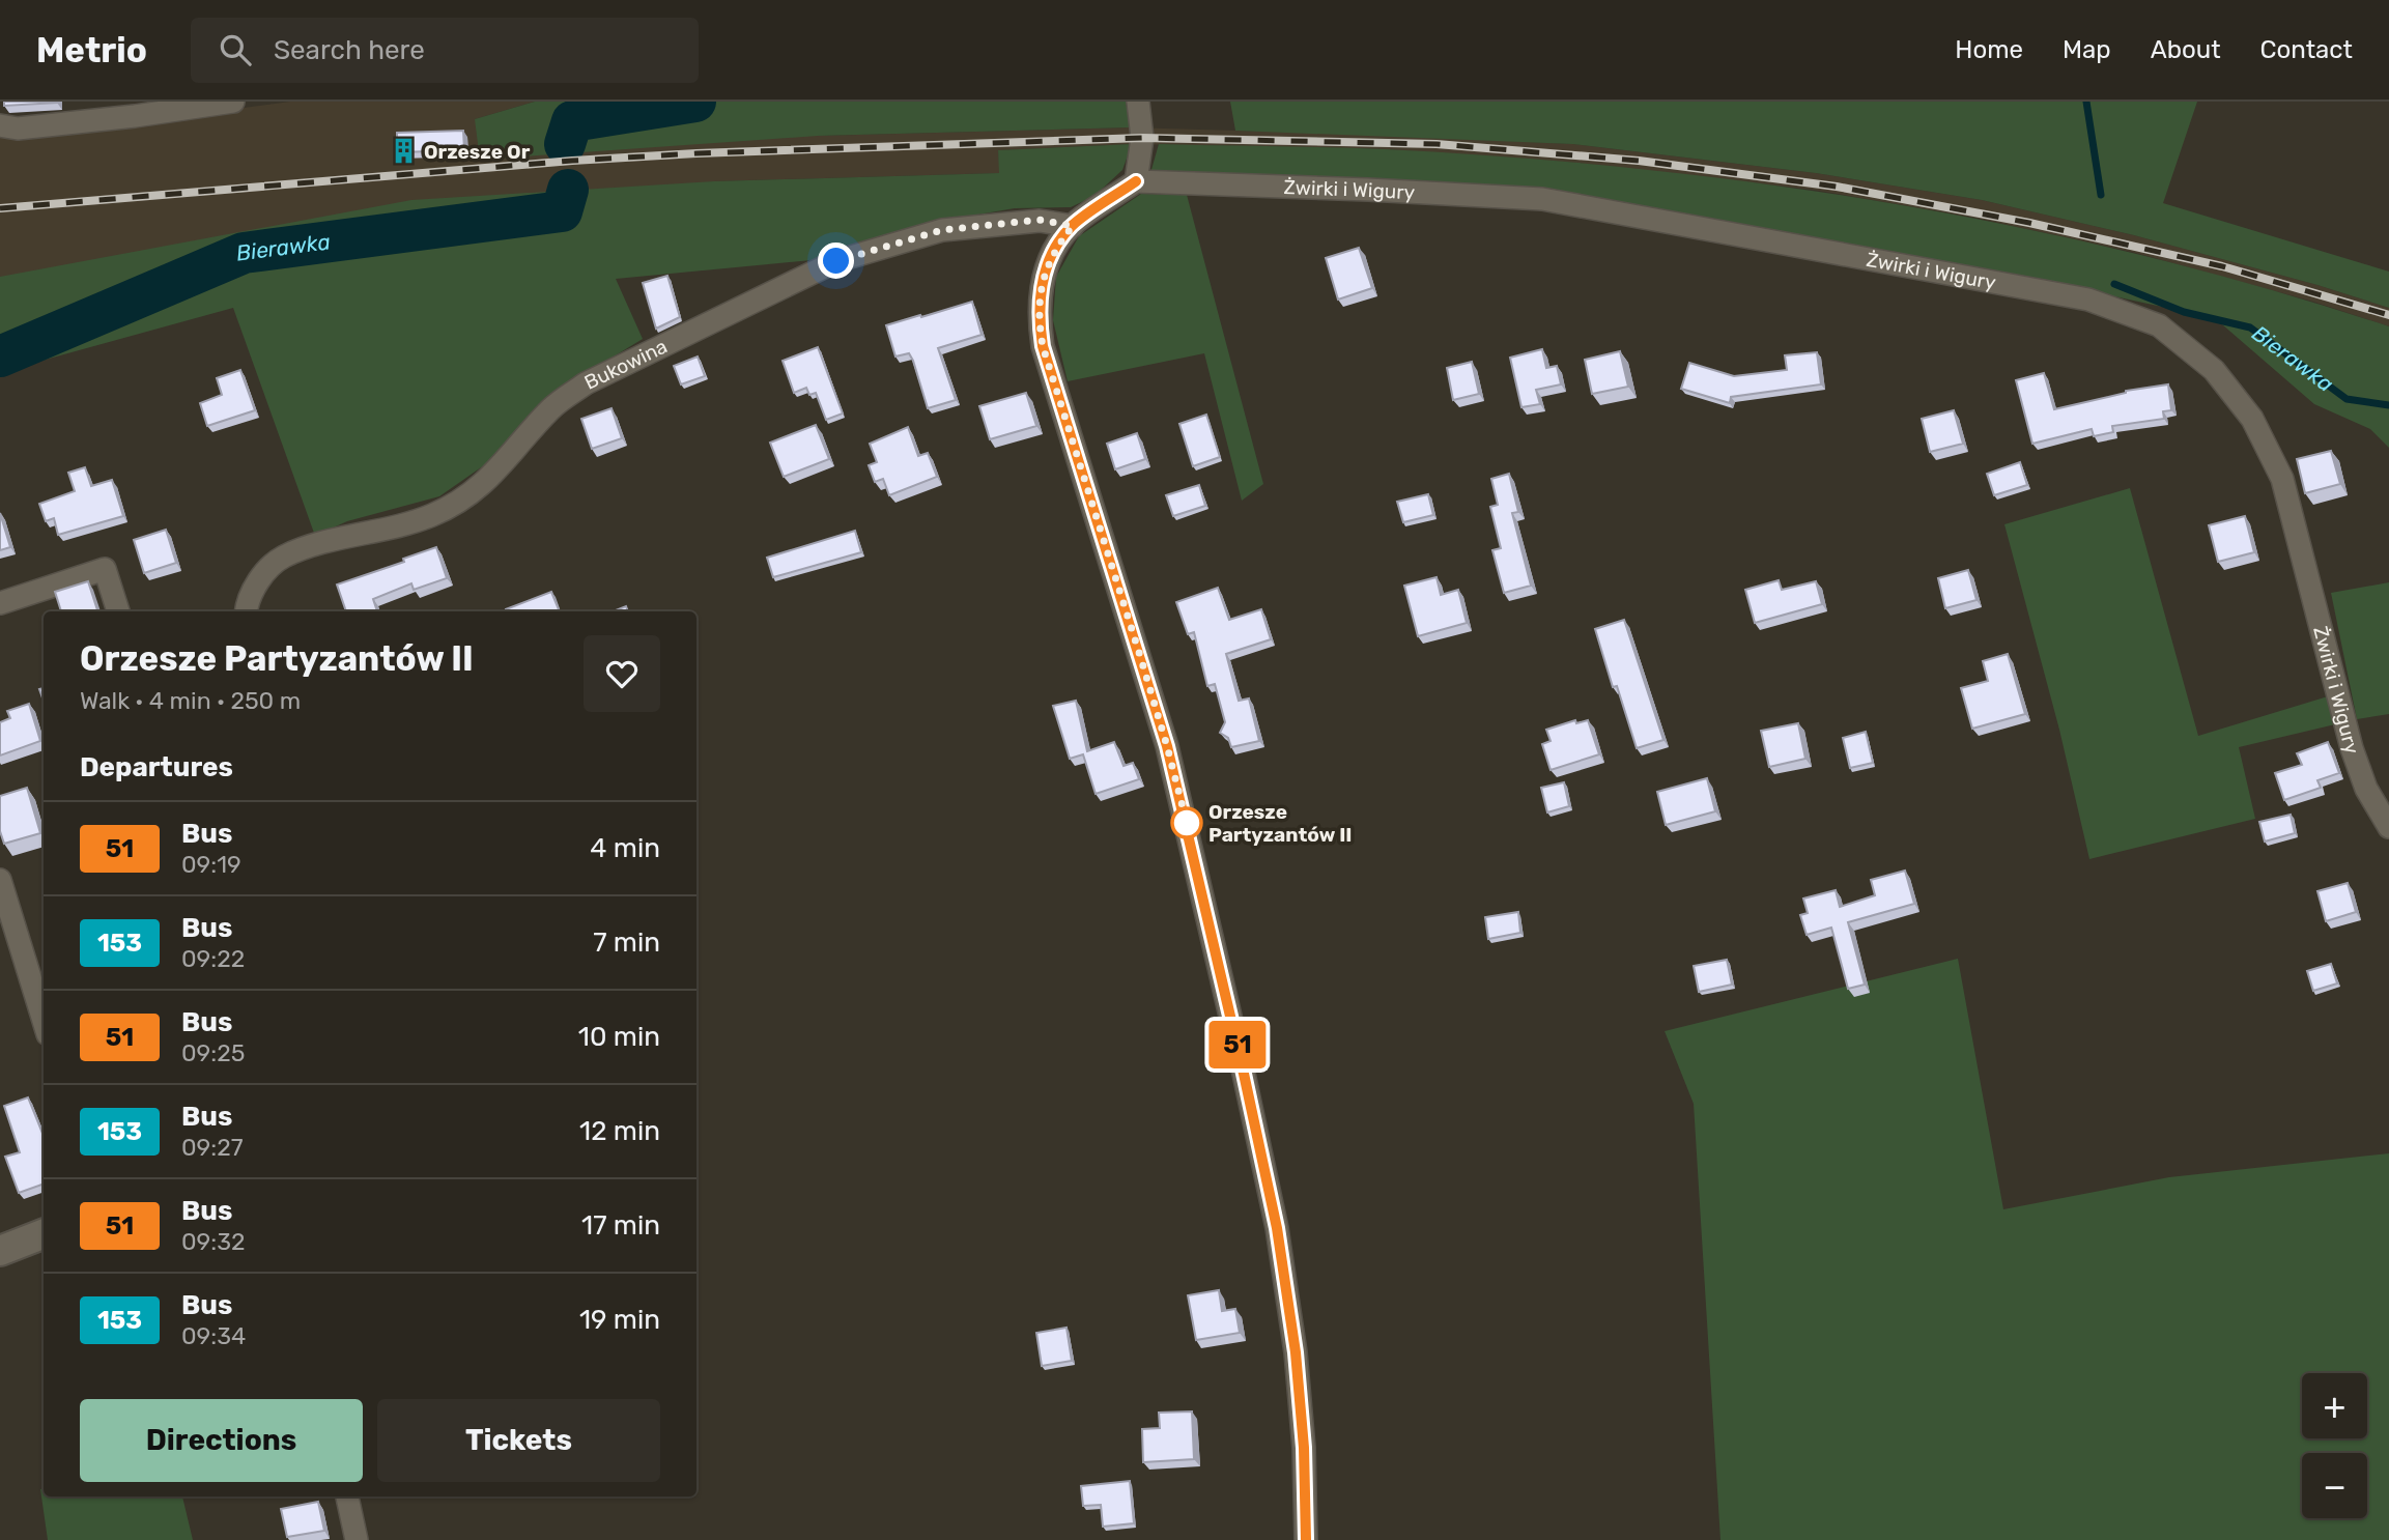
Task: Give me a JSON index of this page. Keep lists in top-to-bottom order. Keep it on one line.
{"streets":{"street":["Żwirki i Wigury","Bukowina"]},"water":["Bierawka"],"places":{"building":["Orzesze Or"],"other":["Orzesze Partyzantów II"]},"lines":["bus line 51"],"page":{"header":"Metrio","search":"Search here","nav":["Home","Map","About","Contact"],"on_map":"51","heading":[["Orzesze Partyzantów II","Walk · 4 min · 250 m"],"Departures"],"list":[{"mark":"51","name":"Bus","note":"09:19","value":"4 min"},{"mark":"153","name":"Bus","note":"09:22","value":"7 min"},{"mark":"51","name":"Bus","note":"09:25","value":"10 min"},{"mark":"153","name":"Bus","note":"09:27","value":"12 min"},{"mark":"51","name":"Bus","note":"09:32","value":"17 min"},{"mark":"153","name":"Bus","note":"09:34","value":"19 min"}],"map_buttons":["+","−"],"buttons":["Directions","Tickets"]}}
